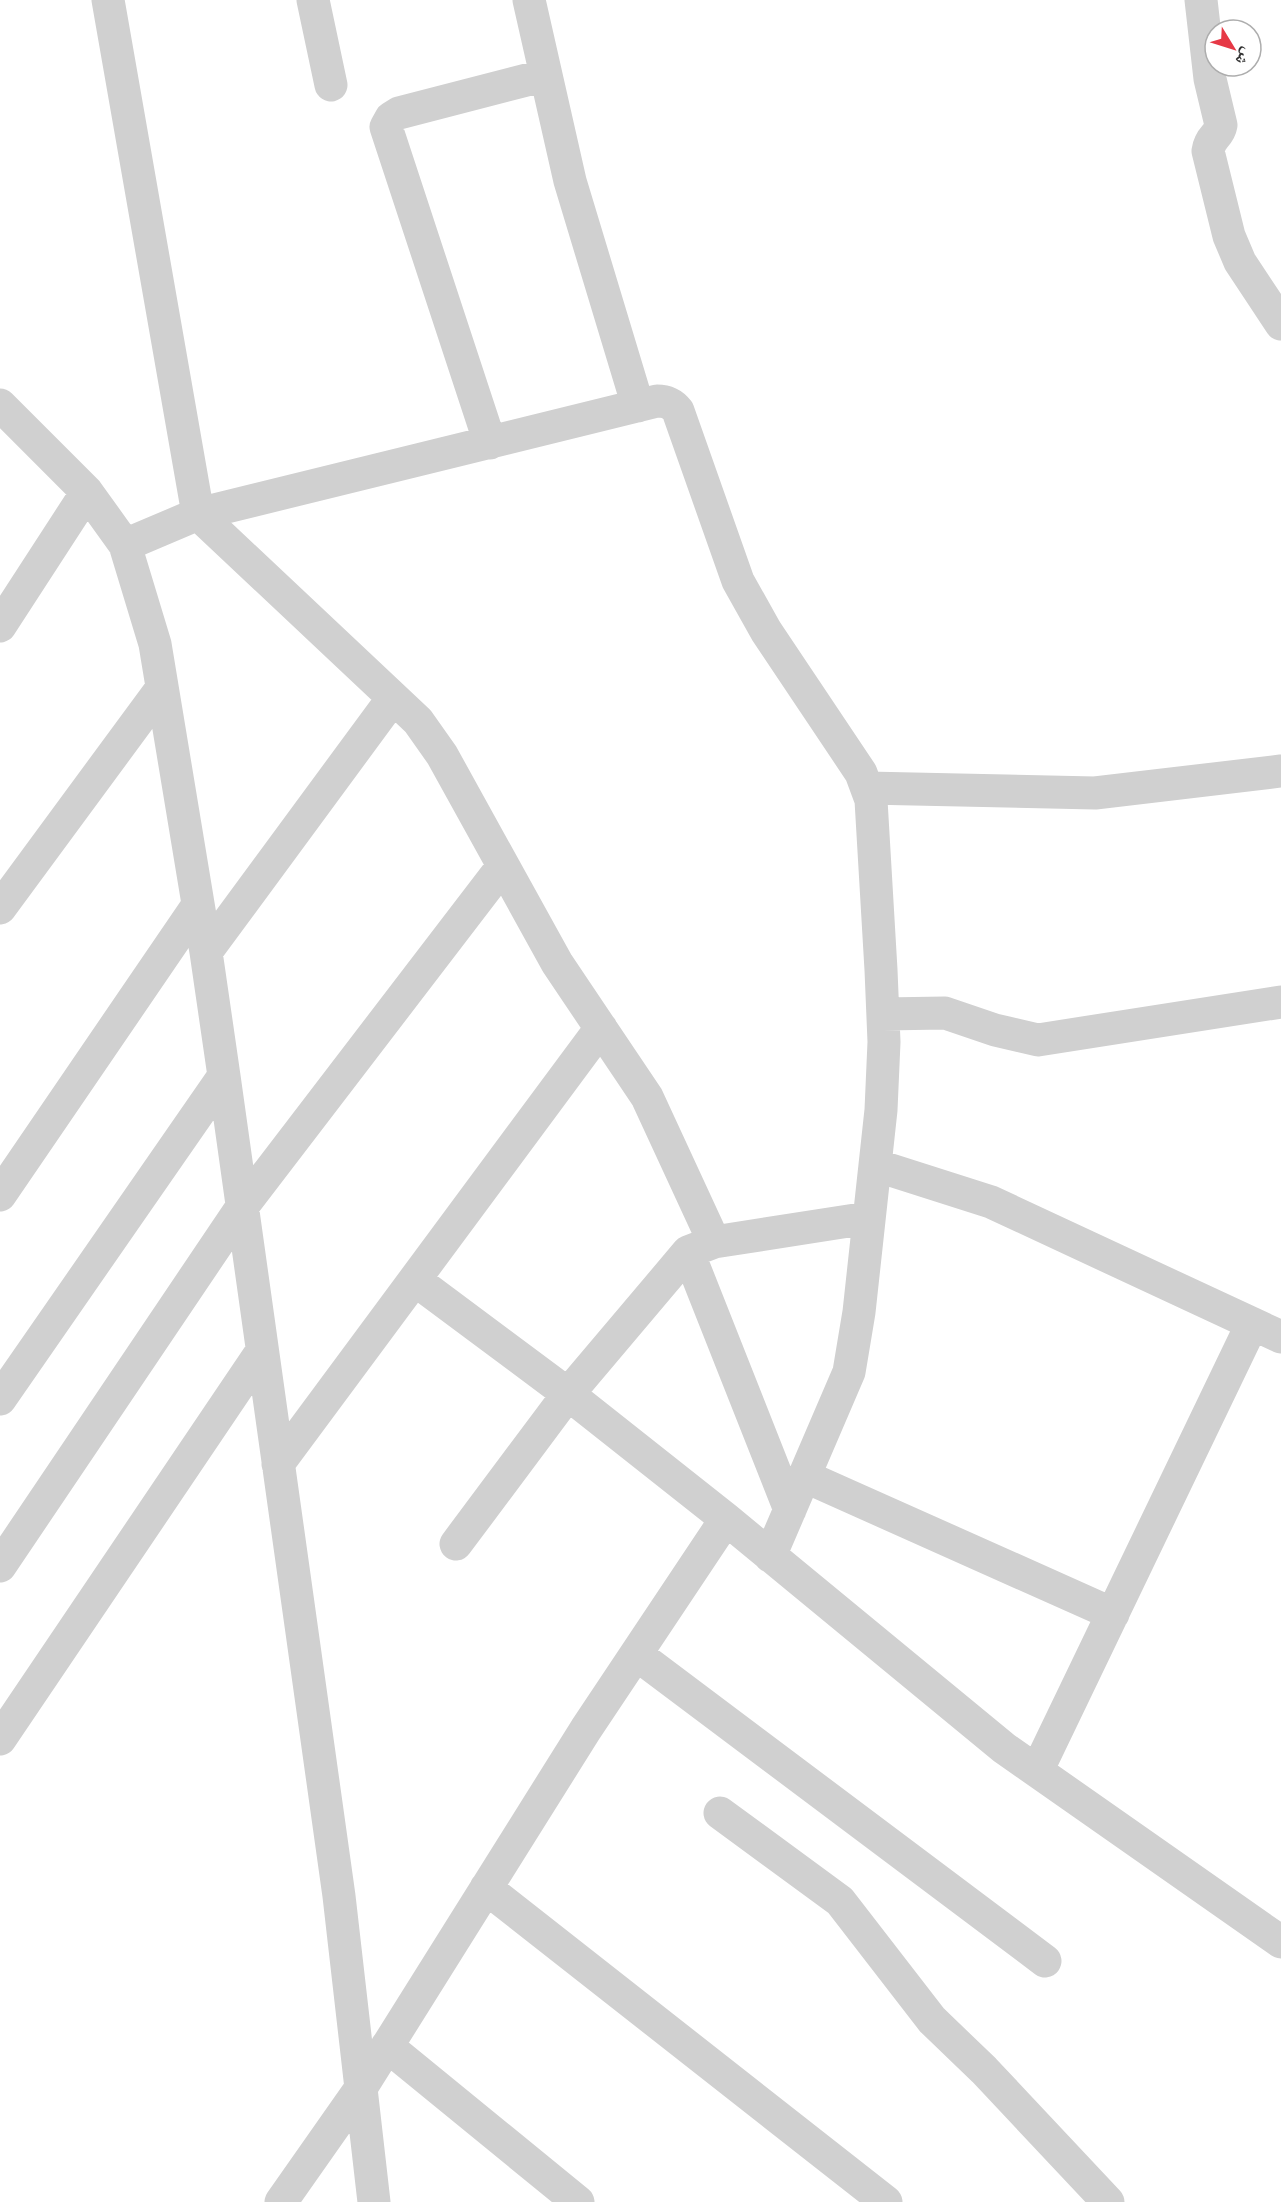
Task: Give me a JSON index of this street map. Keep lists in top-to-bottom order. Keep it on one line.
{"north":"bottom right"}
